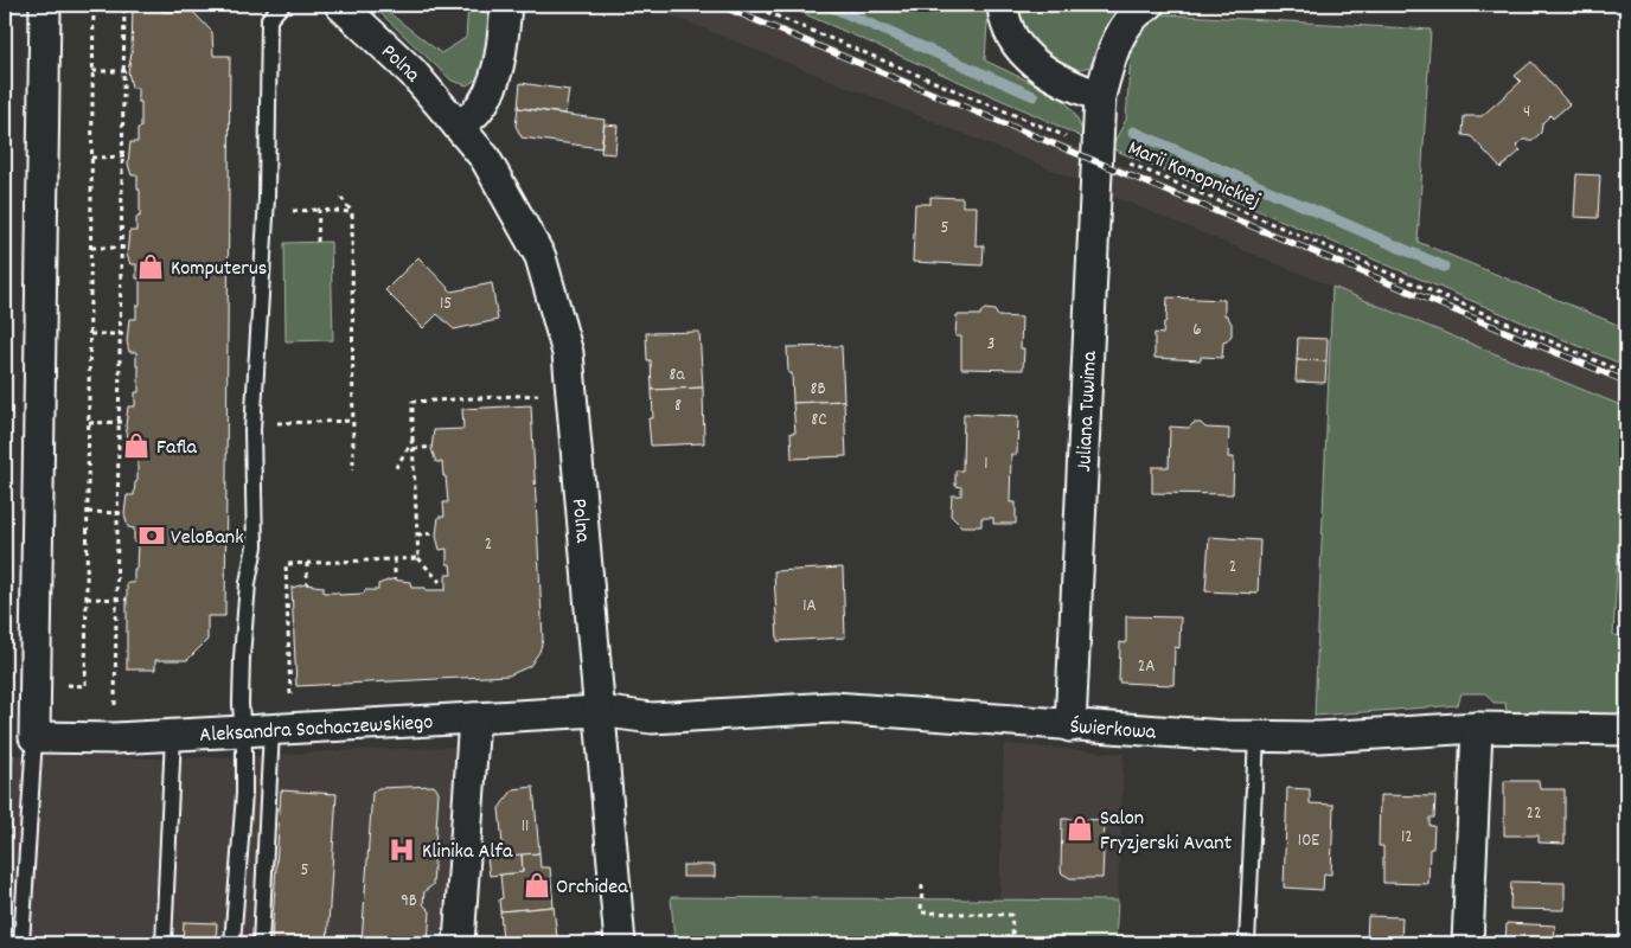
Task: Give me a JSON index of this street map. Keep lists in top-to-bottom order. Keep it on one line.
{"streets":{"street":["Polna","Juliana Tuwima","Aleksandra Sochaczewskiego","Świerkowa"],"path":["Marii Konopnickiej"]},"crossings":[["Polna","Aleksandra Sochaczewskiego"],["Polna","Świerkowa"],["Marii Konopnickiej","Juliana Tuwima"],["Juliana Tuwima","Świerkowa"],["Aleksandra Sochaczewskiego","Świerkowa"]],"places":{"shop":["Komputerus","Fafla","Salon Fryzjerski Avant","Orchidea"],"bank":["VeloBank"],"hospital":["Klinika Alfa"]},"house_numbers":["4","5","15","6","3","8a","8B","8","8C","1","2","2","1A","2A","22","11","12","10E","5","9B"]}
